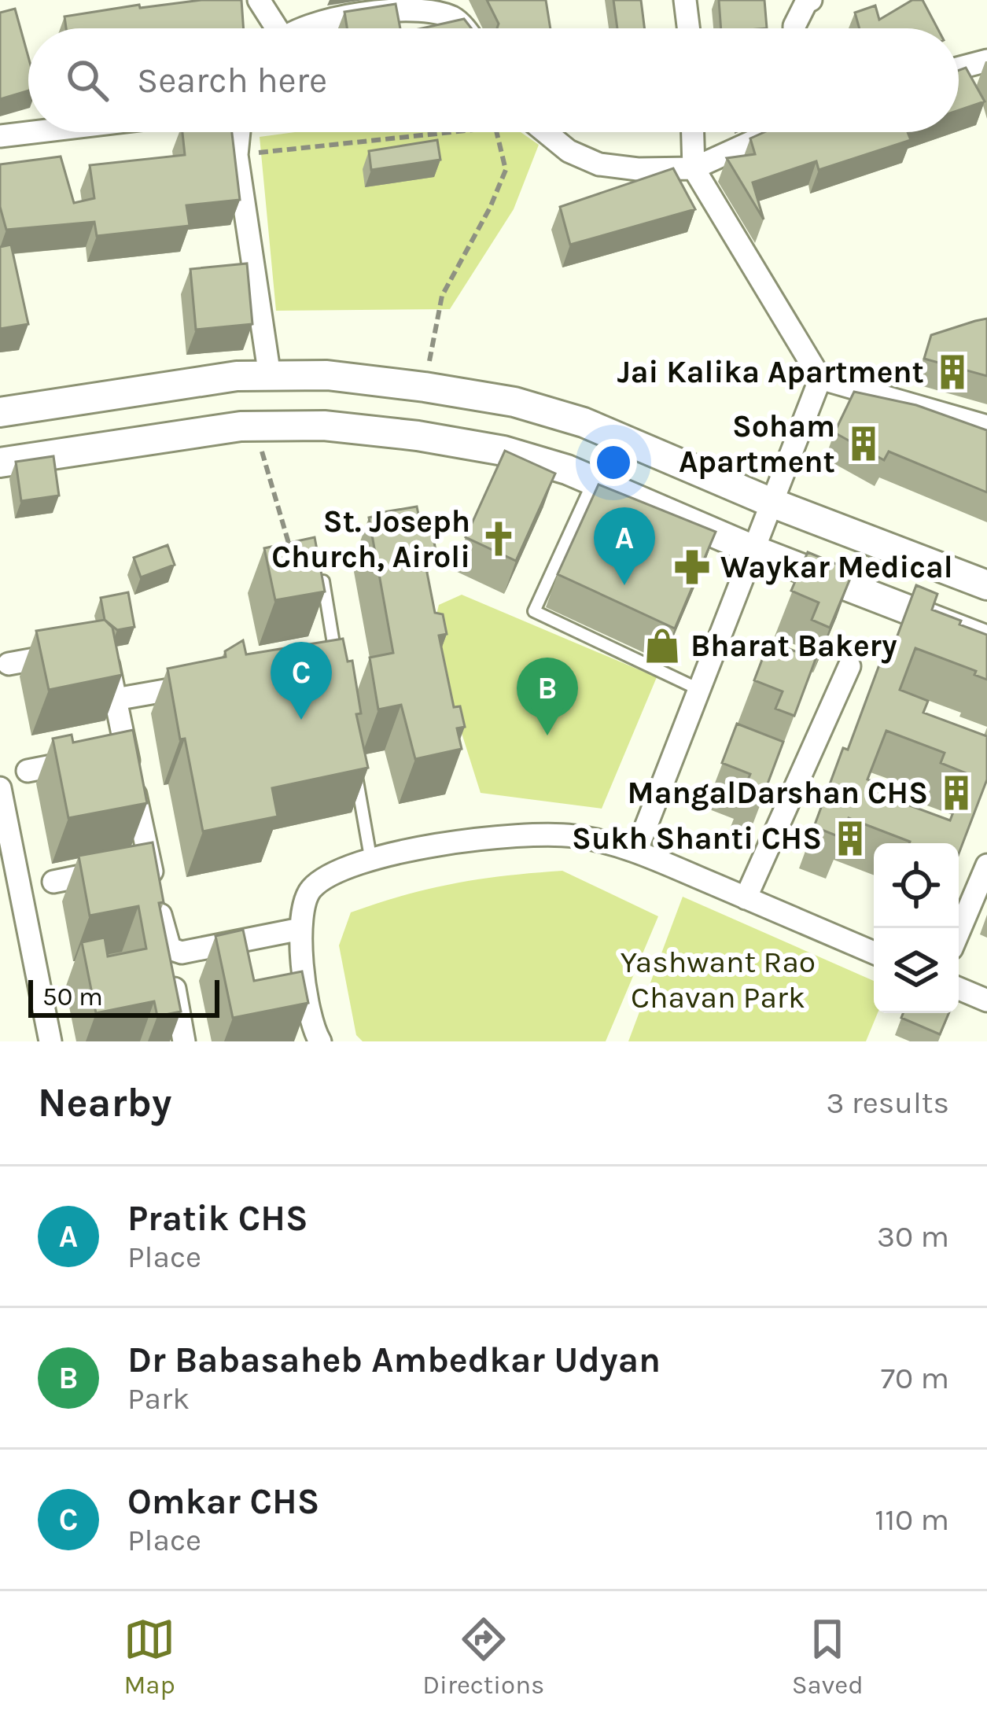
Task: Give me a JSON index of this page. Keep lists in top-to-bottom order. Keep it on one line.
{"parks":["Yashwant Rao Chavan Park"],"places":{"building":["Jai Kalika Apartment","Soham Apartment","MangalDarshan CHS","Sukh Shanti CHS"],"church":["St. Joseph Church, Airoli"],"pharmacy":["Waykar Medical"],"shop":["Bharat Bakery"]},"scale_bar":"50 m","page":{"search":"Search here","pins":["A","C","B"],"scale":"50 m","heading":["Nearby","3 results"],"list":[{"mark":"A","name":"Pratik CHS","note":"Place","value":"30 m"},{"mark":"B","name":"Dr Babasaheb Ambedkar Udyan","note":"Park","value":"70 m"},{"mark":"C","name":"Omkar CHS","note":"Place","value":"110 m"}],"nav":["Map","Directions","Saved"]}}
